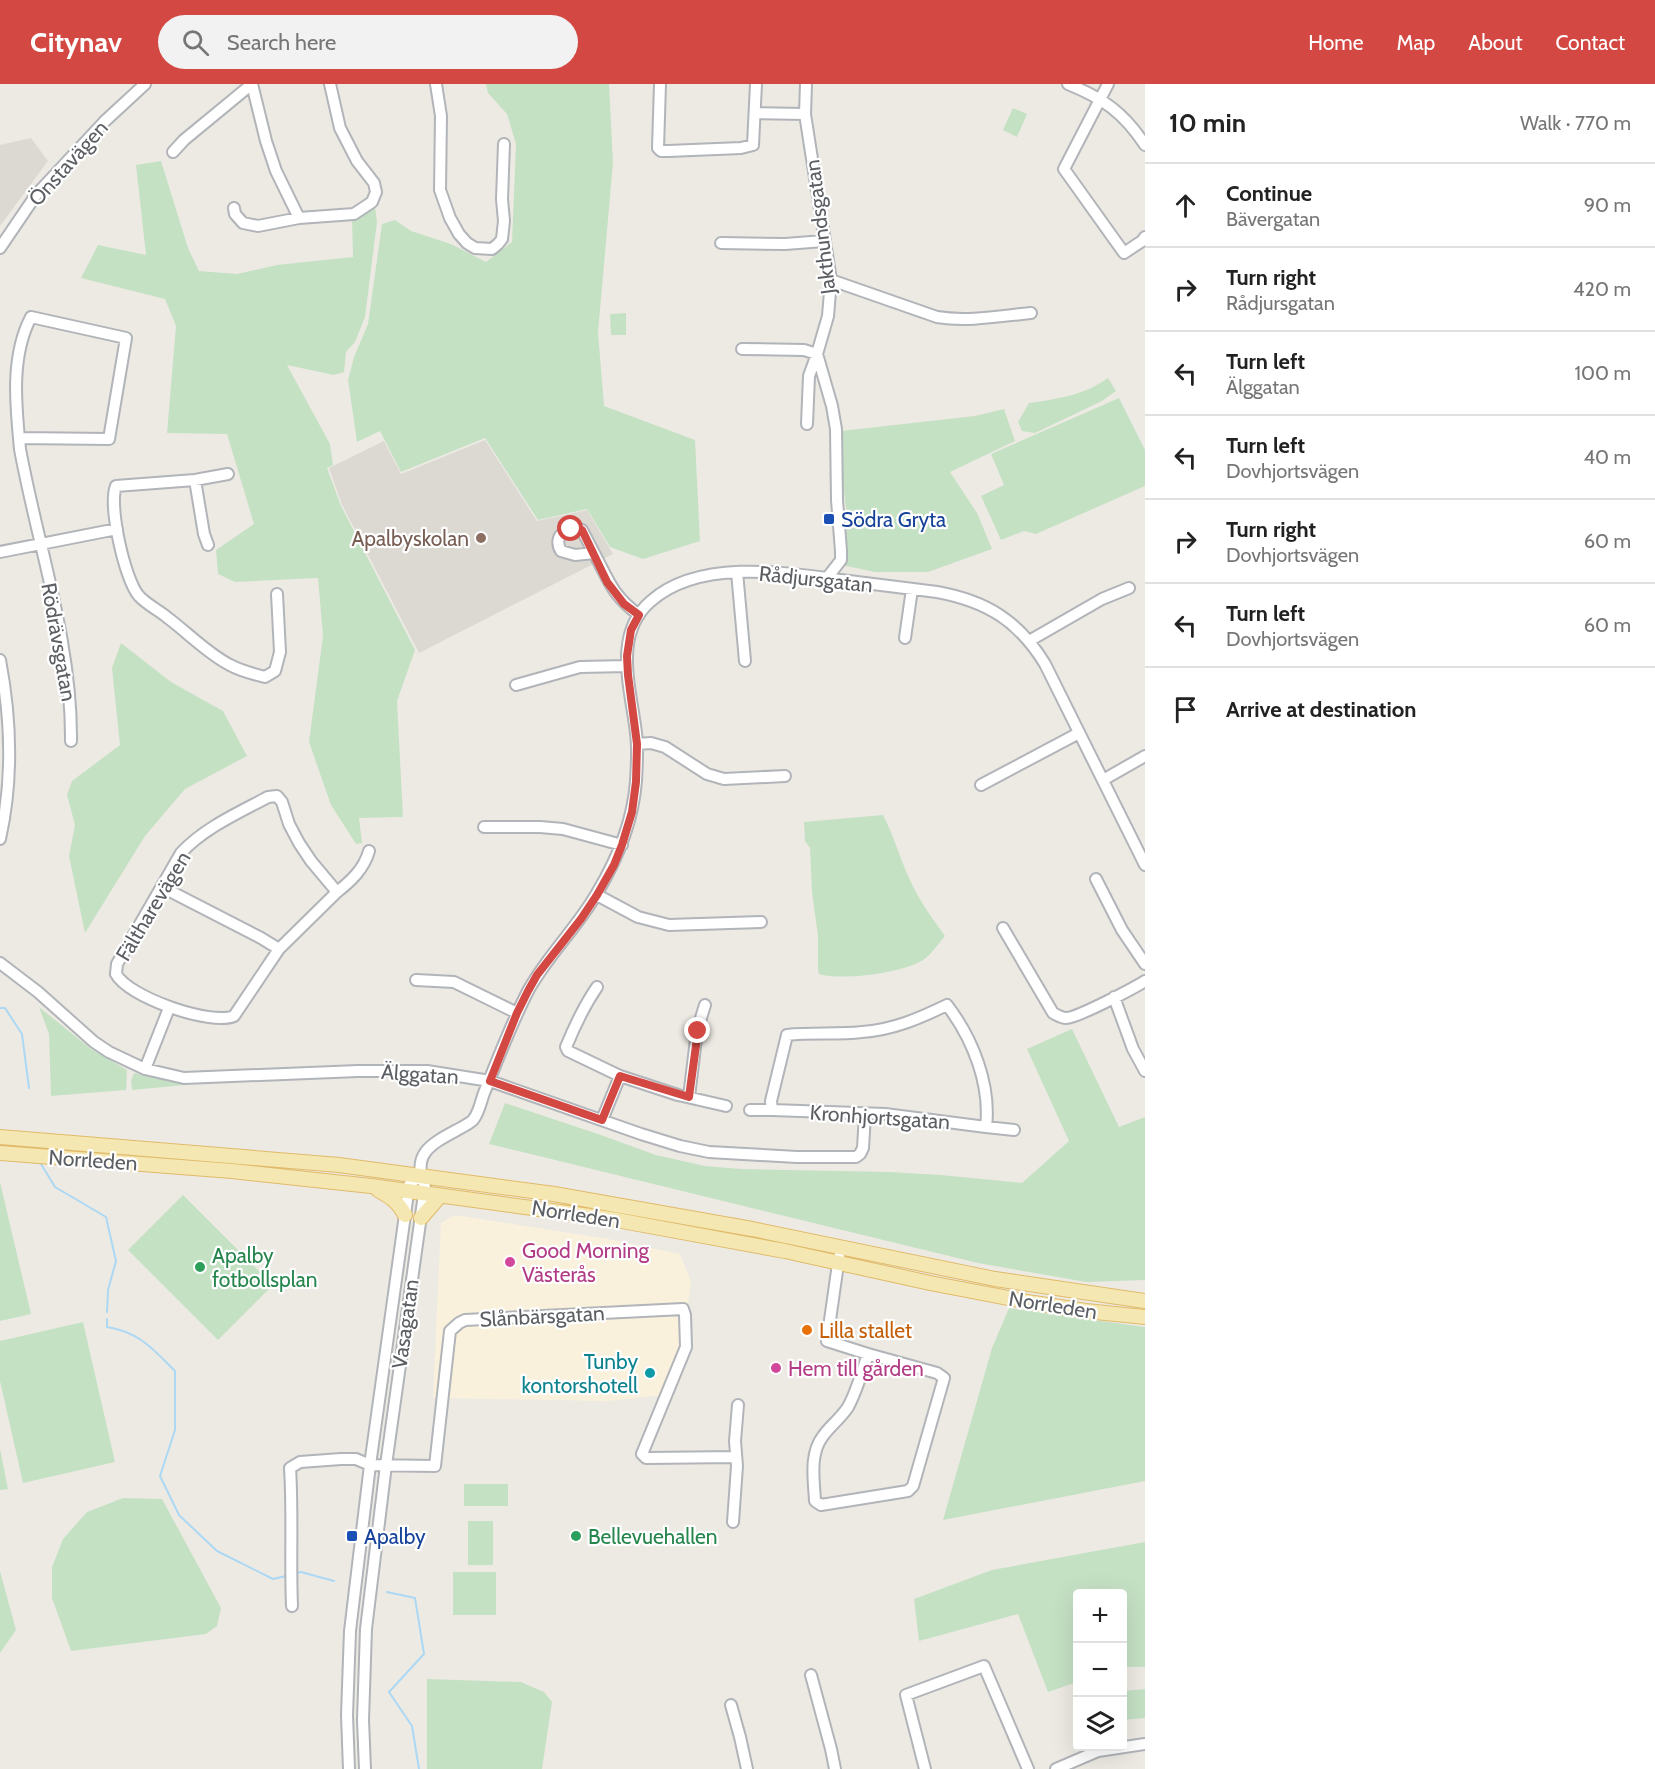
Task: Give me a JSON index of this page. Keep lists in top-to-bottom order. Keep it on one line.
{"streets":{"main road":["Norrleden"],"street":["Önstavägen","Jakthundsgatan","Rådjursgatan","Rödrävsgatan","Fältharevägen","Älggatan","Kronhjortsgatan","Slånbärsgatan","Vasagatan"]},"crossings":[["Rådjursgatan","Älggatan"],["Rådjursgatan","Norrleden"],["Rådjursgatan","Vasagatan"],["Älggatan","Kronhjortsgatan"],["Norrleden","Vasagatan"],["Slånbärsgatan","Vasagatan"]],"places":{"transit":["Södra Gryta","Apalby"],"other":["Apalbyskolan","Good Morning Västerås","Apalby fotbollsplan","Lilla stallet","Hem till gården","Tunby kontorshotell","Bellevuehallen"]},"page":{"header":"Citynav","search":"Search here","nav":["Home","Map","About","Contact"],"heading":["10 min","Walk · 770 m"],"list":[["Continue","Bävergatan","90 m"],["Turn right","Rådjursgatan","420 m"],["Turn left","Älggatan","100 m"],["Turn left","Dovhjortsvägen","40 m"],["Turn right","Dovhjortsvägen","60 m"],["Turn left","Dovhjortsvägen","60 m"],"Arrive at destination"],"map_buttons":["+","−"]}}
